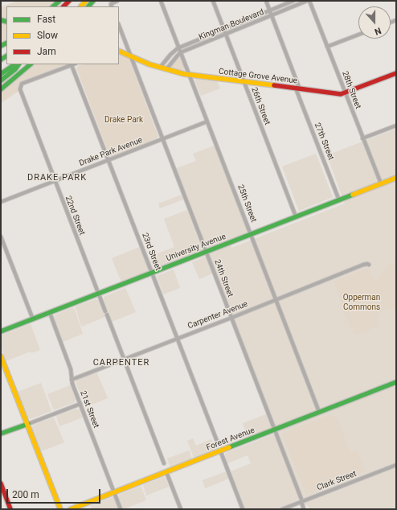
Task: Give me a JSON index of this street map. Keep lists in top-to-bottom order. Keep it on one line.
{"streets":{"main road":["Cottage Grove Avenue","University Avenue","Forest Avenue"],"street":["Kingman Boulevard","28th Street","26th Street","27th Street","Drake Park Avenue","25th Street","22nd Street","23rd Street","24th Street","Carpenter Avenue","21st Street","Clark Street"]},"crossings":[["Kingman Boulevard","Cottage Grove Avenue"],["Kingman Boulevard","26th Street"],["Kingman Boulevard","27th Street"],["Kingman Boulevard","25th Street"],["Cottage Grove Avenue","28th Street"],["Cottage Grove Avenue","26th Street"],["Cottage Grove Avenue","27th Street"],["Cottage Grove Avenue","25th Street"],["Cottage Grove Avenue","24th Street"],["28th Street","University Avenue"],["26th Street","University Avenue"],["27th Street","University Avenue"],["Drake Park Avenue","25th Street"],["Drake Park Avenue","22nd Street"],["Drake Park Avenue","23rd Street"],["Drake Park Avenue","24th Street"],["25th Street","University Avenue"],["25th Street","Carpenter Avenue"],["25th Street","Forest Avenue"],["22nd Street","University Avenue"],["22nd Street","23rd Street"],["22nd Street","Carpenter Avenue"],["University Avenue","23rd Street"],["University Avenue","24th Street"],["University Avenue","21st Street"],["23rd Street","Carpenter Avenue"],["24th Street","Carpenter Avenue"],["24th Street","Forest Avenue"],["24th Street","Clark Street"],["Carpenter Avenue","21st Street"],["21st Street","Forest Avenue"]],"districts":["DRAKE PARK","CARPENTER"],"parks":["Drake Park","Opperman Commons"],"legend":["Fast","Slow","Jam"],"scale_bar":"200 m","north":"bottom"}
